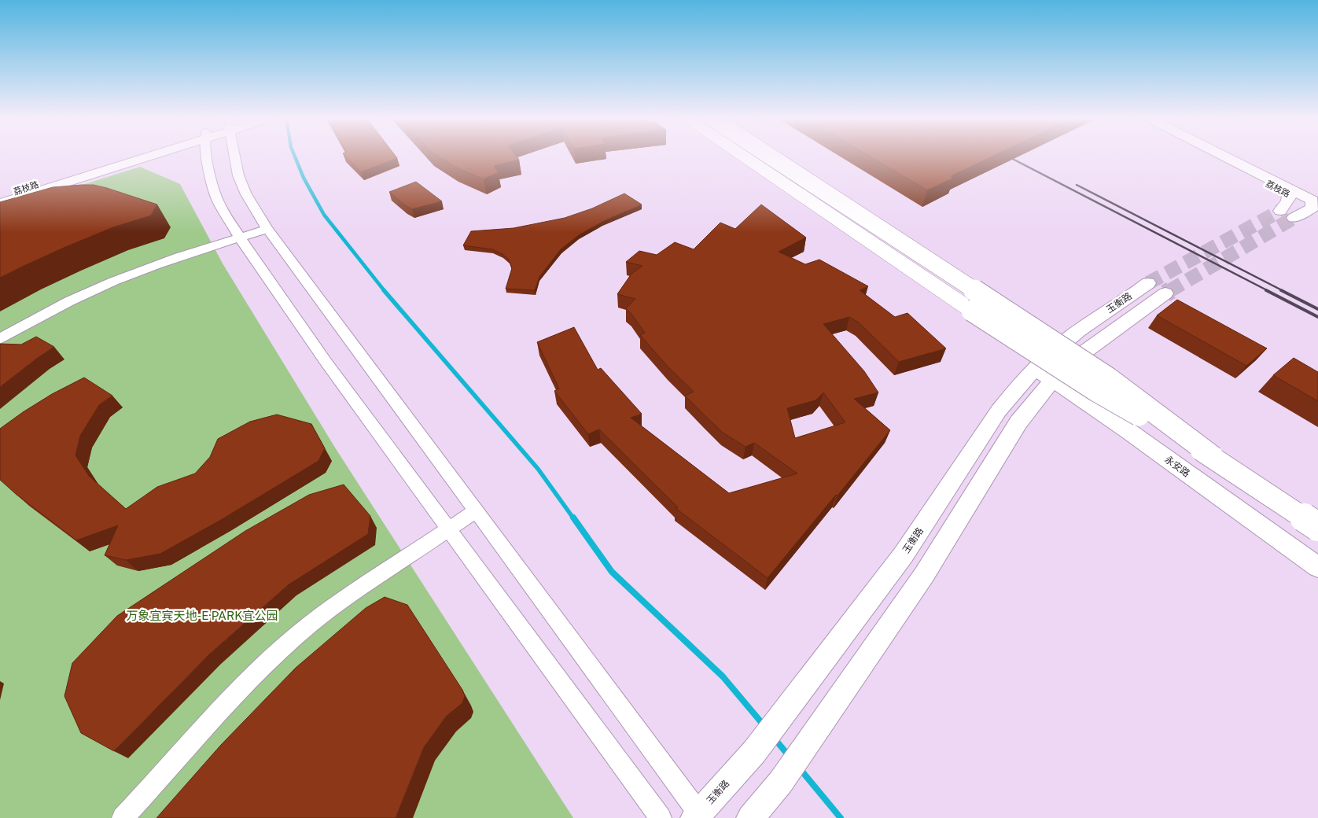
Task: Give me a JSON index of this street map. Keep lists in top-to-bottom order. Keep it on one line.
{"streets":{"street":["荔枝路","玉衡路","永安路"]},"crossings":[["玉衡路","永安路"]],"parks":["万象宜宾天地-E·PARK宜公园"]}
